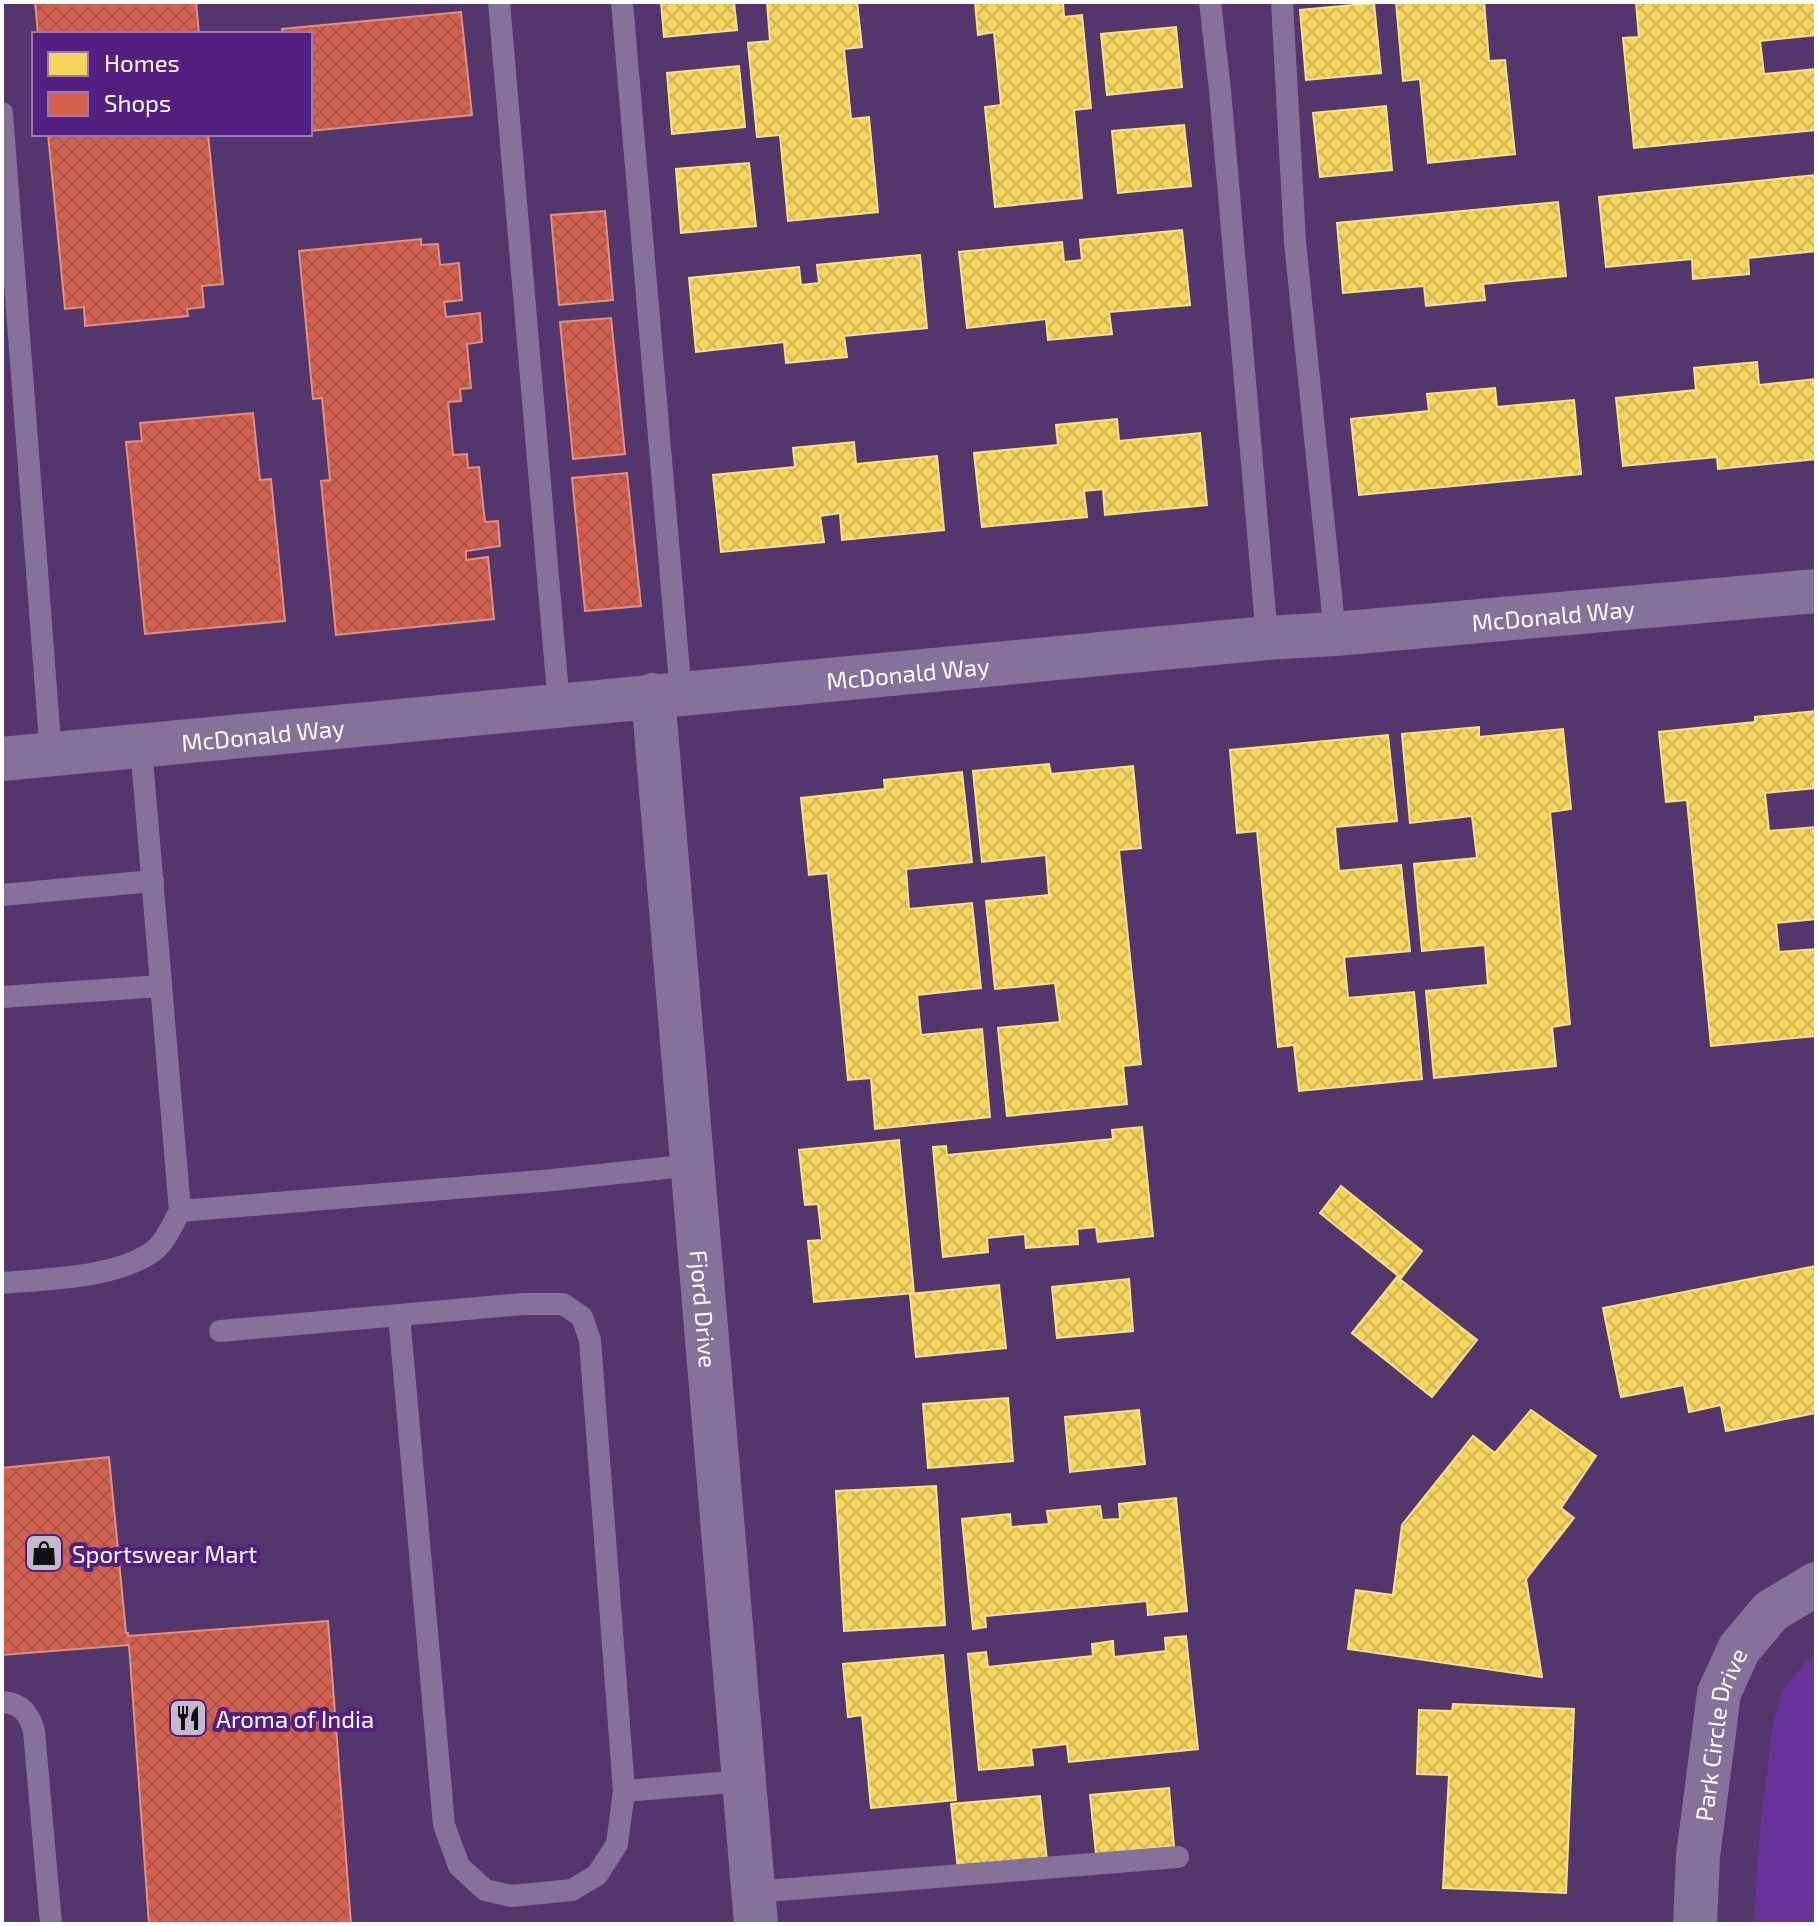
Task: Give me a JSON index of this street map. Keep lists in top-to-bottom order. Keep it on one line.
{"streets":{"street":["McDonald Way","Fjord Drive","Park Circle Drive"]},"crossings":[["McDonald Way","Fjord Drive"]],"places":{"shop":["Sportswear Mart"],"restaurant":["Aroma of India"]},"legend":["Homes","Shops"]}
